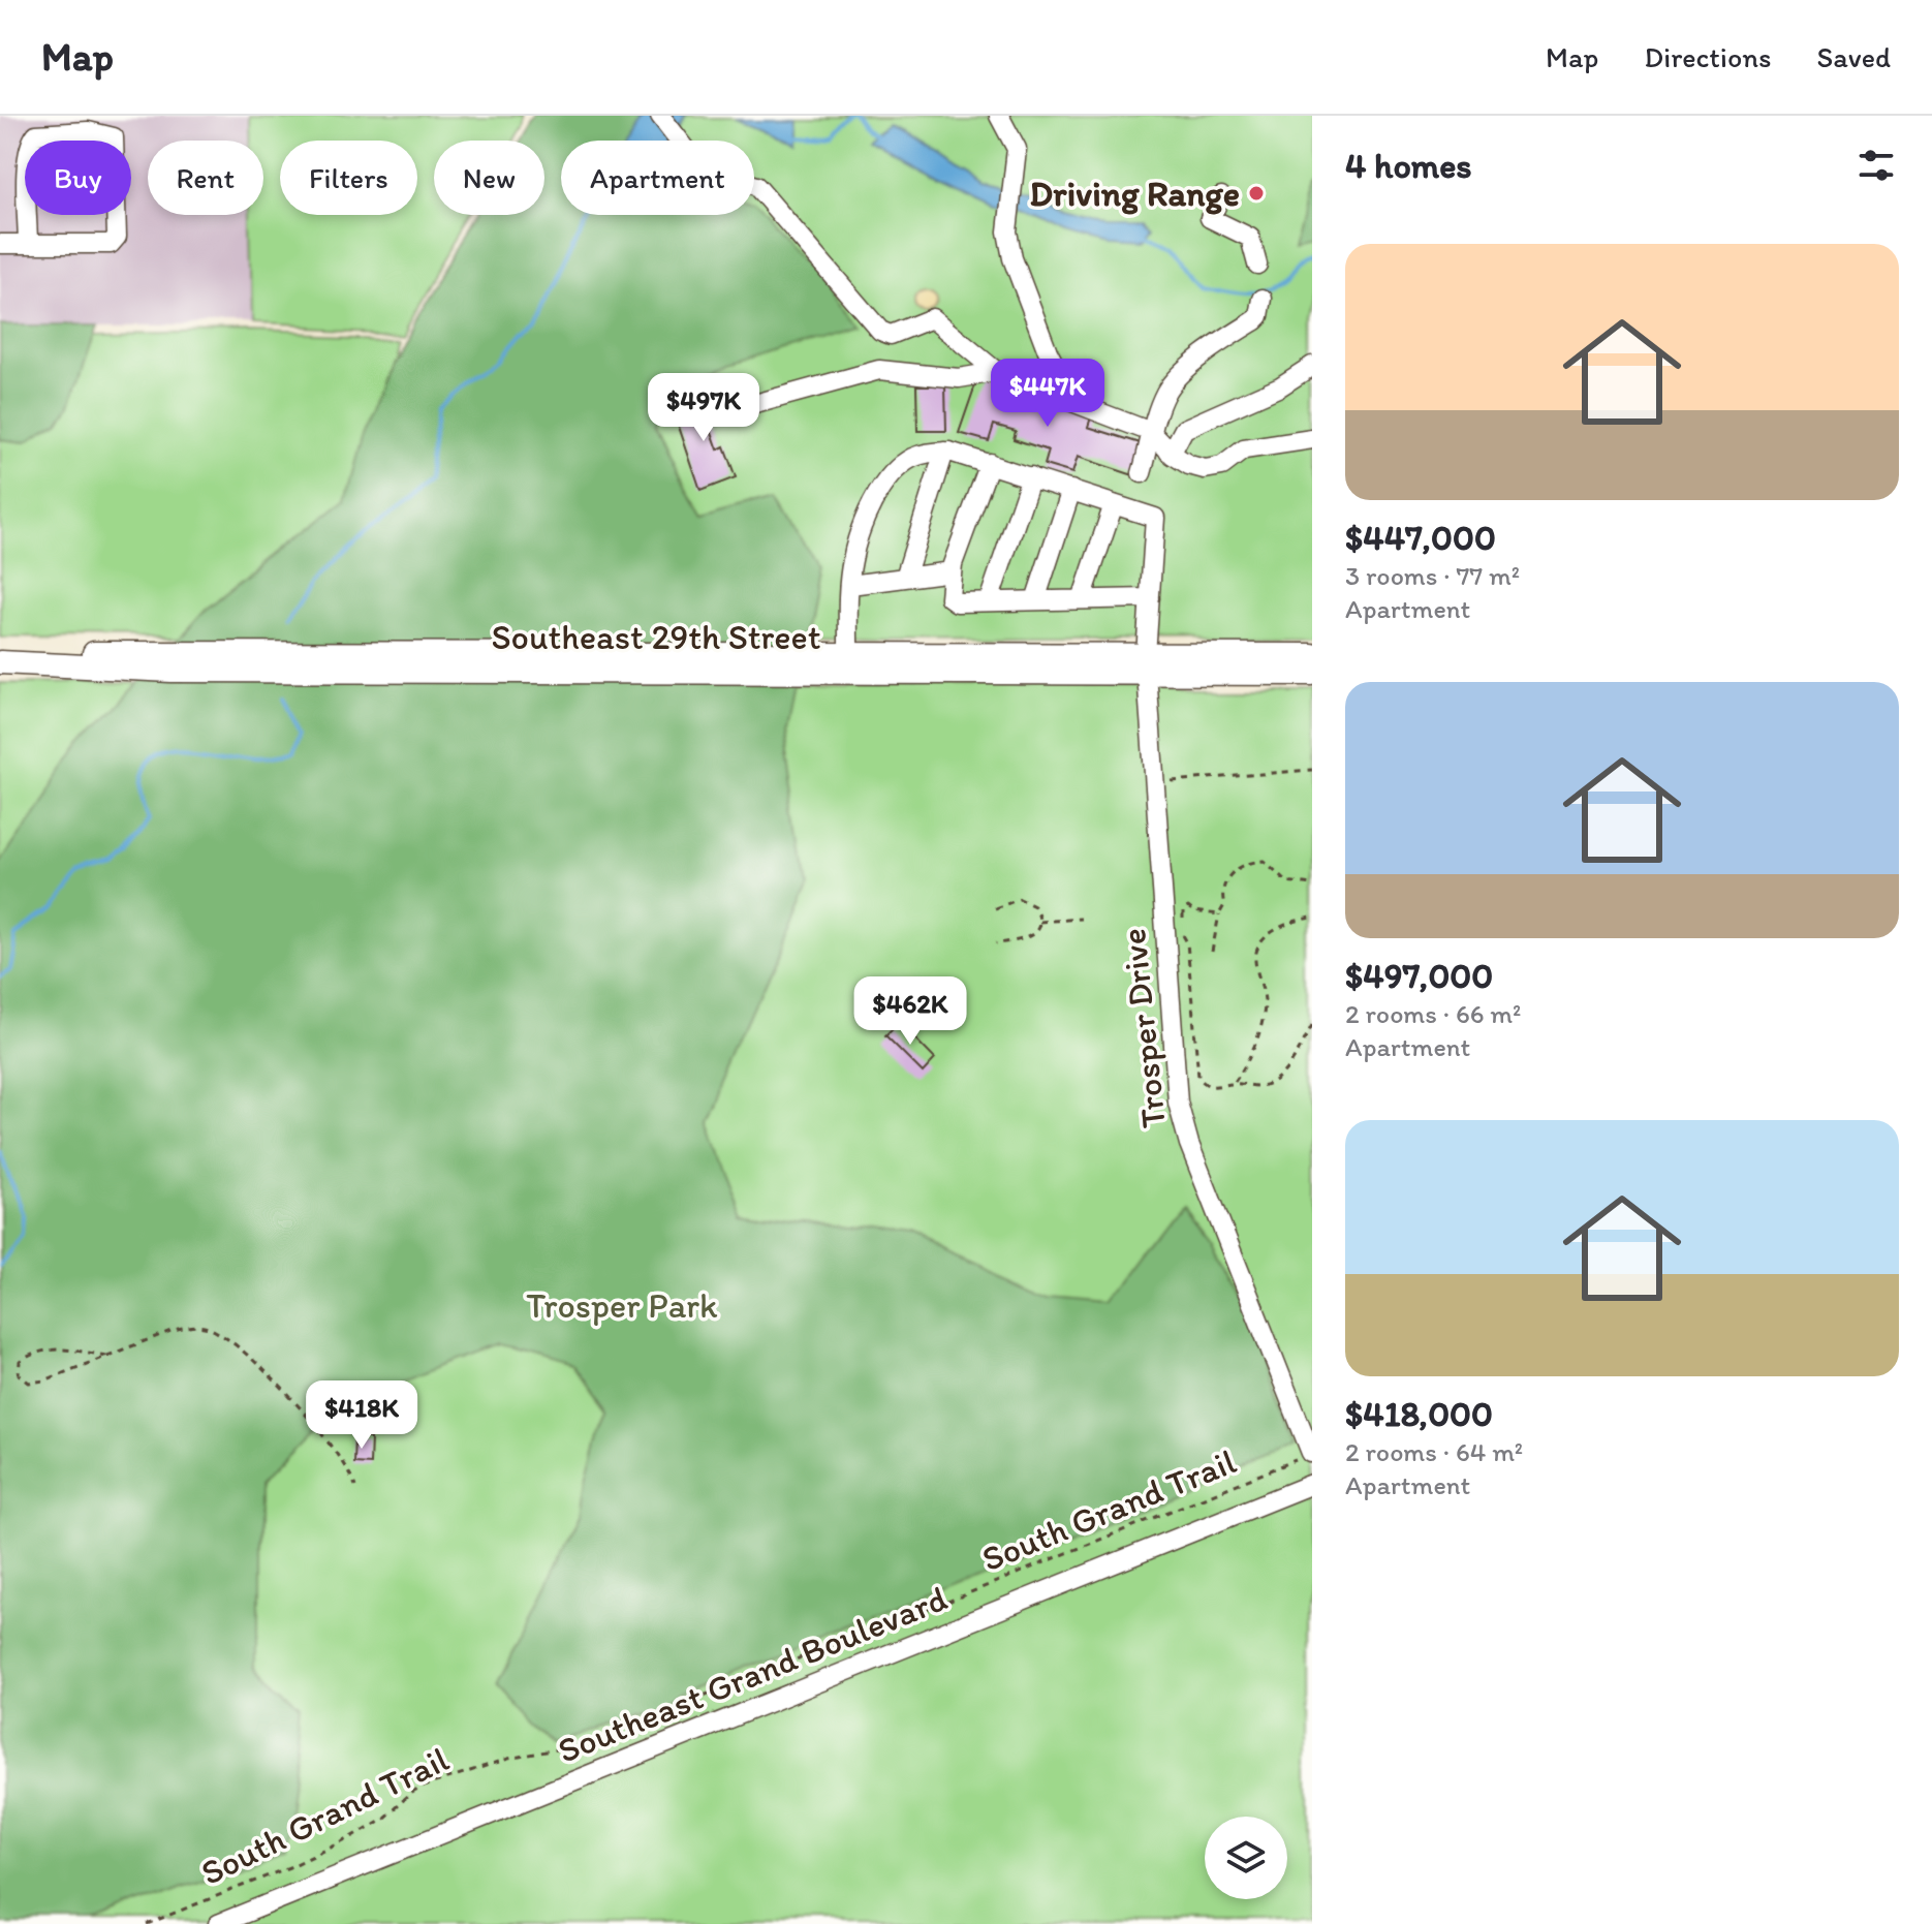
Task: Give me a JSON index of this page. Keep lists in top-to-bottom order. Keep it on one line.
{"streets":{"main road":["Southeast 29th Street"],"street":["Trosper Drive","Southeast Grand Boulevard"],"path":["South Grand Trail"]},"crossings":[["Southeast 29th Street","Trosper Drive"],["Trosper Drive","South Grand Trail"]],"parks":["Trosper Park"],"places":["Driving Range"],"page":{"header":"Map","nav":["Map","Directions","Saved"],"heading":"4 homes","chip":["Buy","Rent","Filters","New","Apartment"],"list":[{"name":"$447,000","note":"3 rooms · 77 m² · Apartment"},{"name":"$497,000","note":"2 rooms · 66 m² · Apartment"},{"name":"$418,000","note":"2 rooms · 64 m² · Apartment"}],"price":["$447K","$497K","$462K","$418K"]}}
